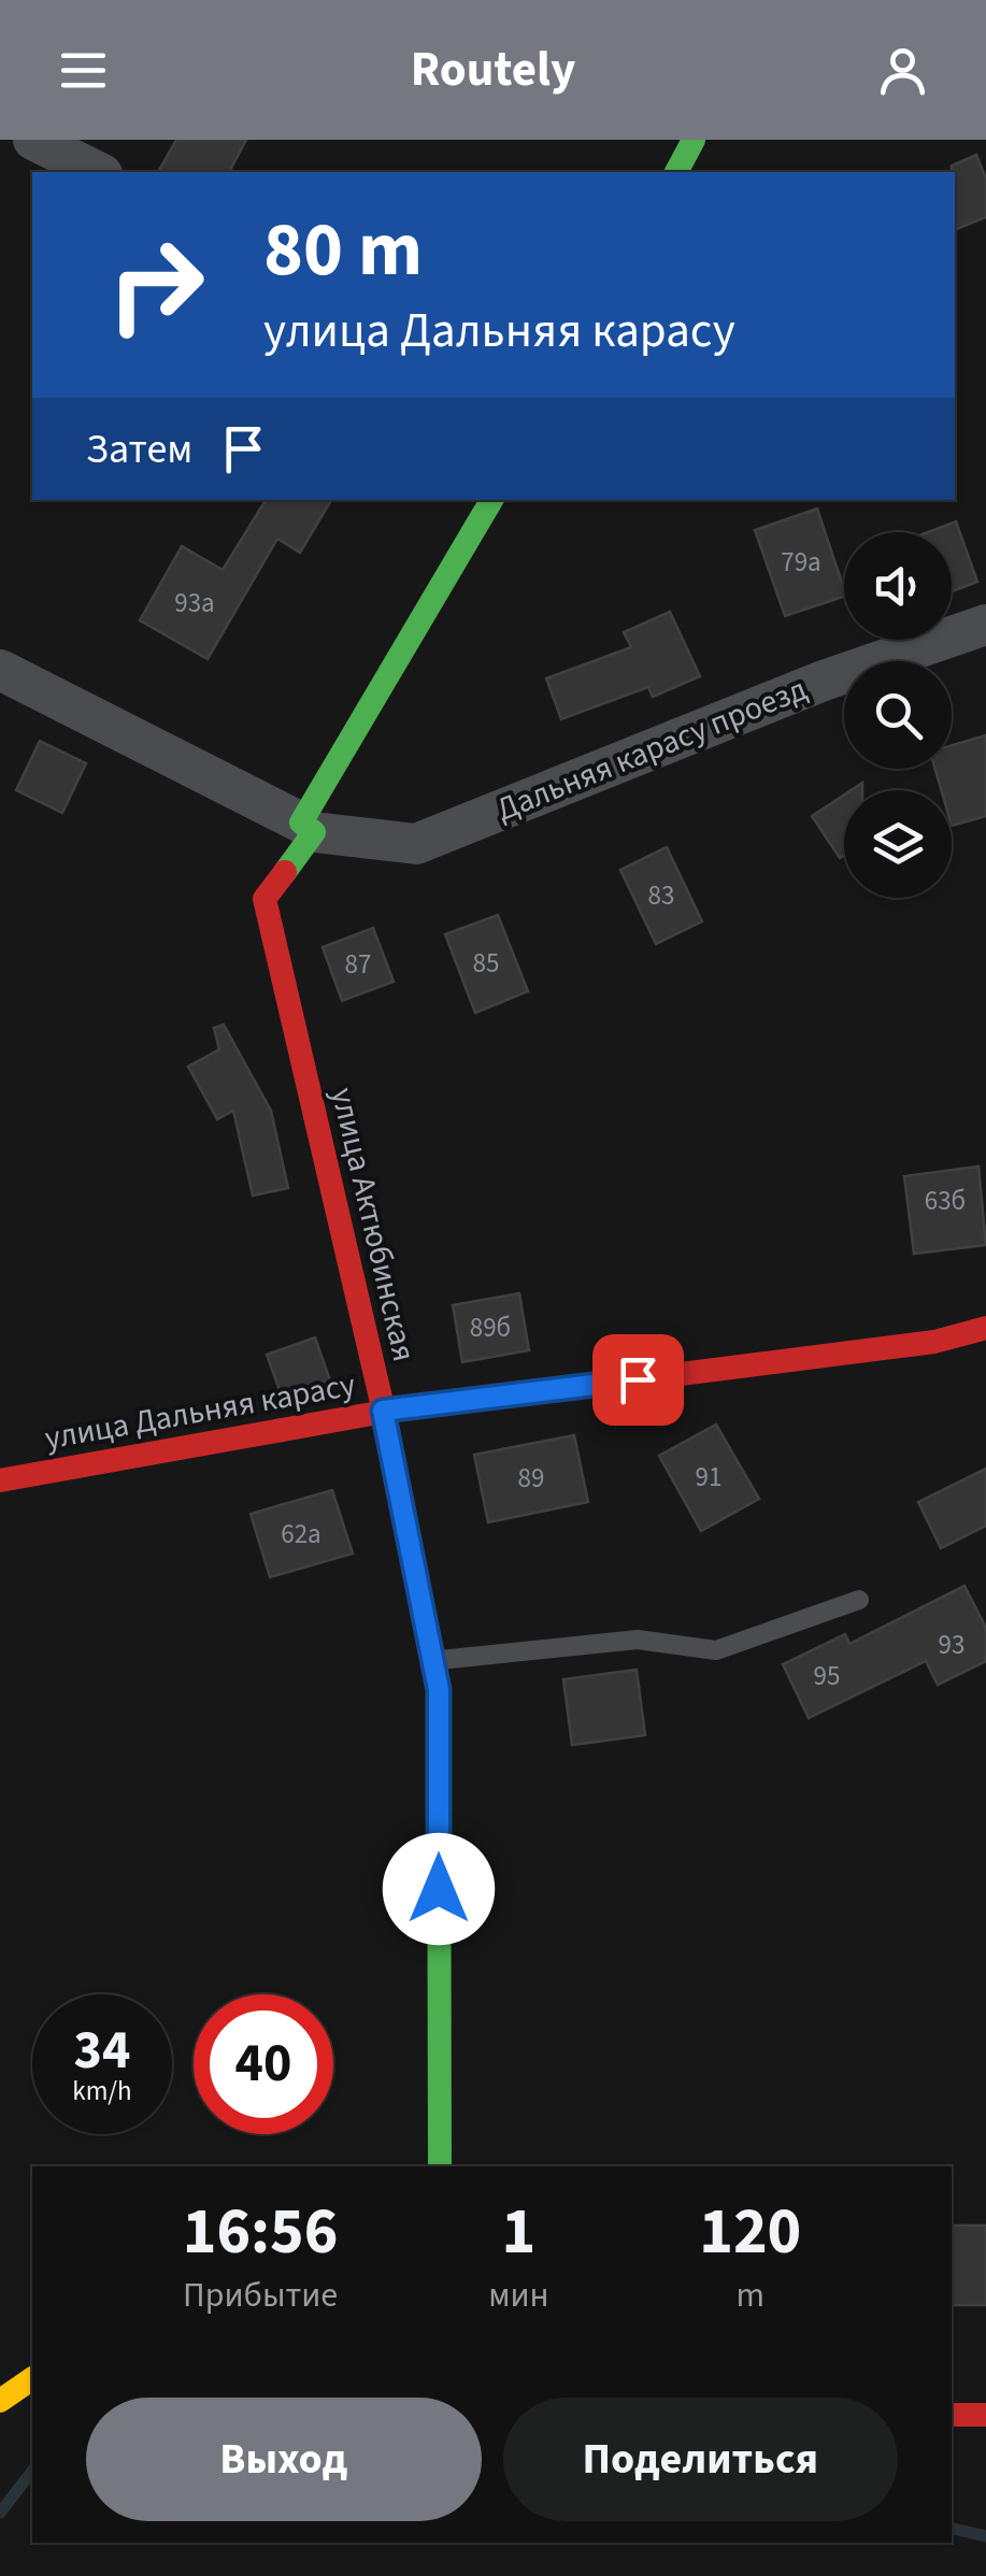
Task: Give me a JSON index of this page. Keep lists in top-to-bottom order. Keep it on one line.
{"streets":{"street":["Дальняя карасу проезд","улица Актюбинская","улица Дальняя карасу"]},"crossings":[["Дальняя карасу проезд","улица Актюбинская"],["улица Актюбинская","улица Дальняя карасу"]],"house_numbers":["79а","93а","83","85","87","63б","89б","91","89","62а","93","95"],"page":{"header":"Routely","turn":["80 m","улица Дальняя карасу"],"then":"Затем","speed":"34 km/h","limit":"40","eta":["16:56","Прибытие","1","мин","120","m"],"buttons":["Выход","Поделиться"]}}
